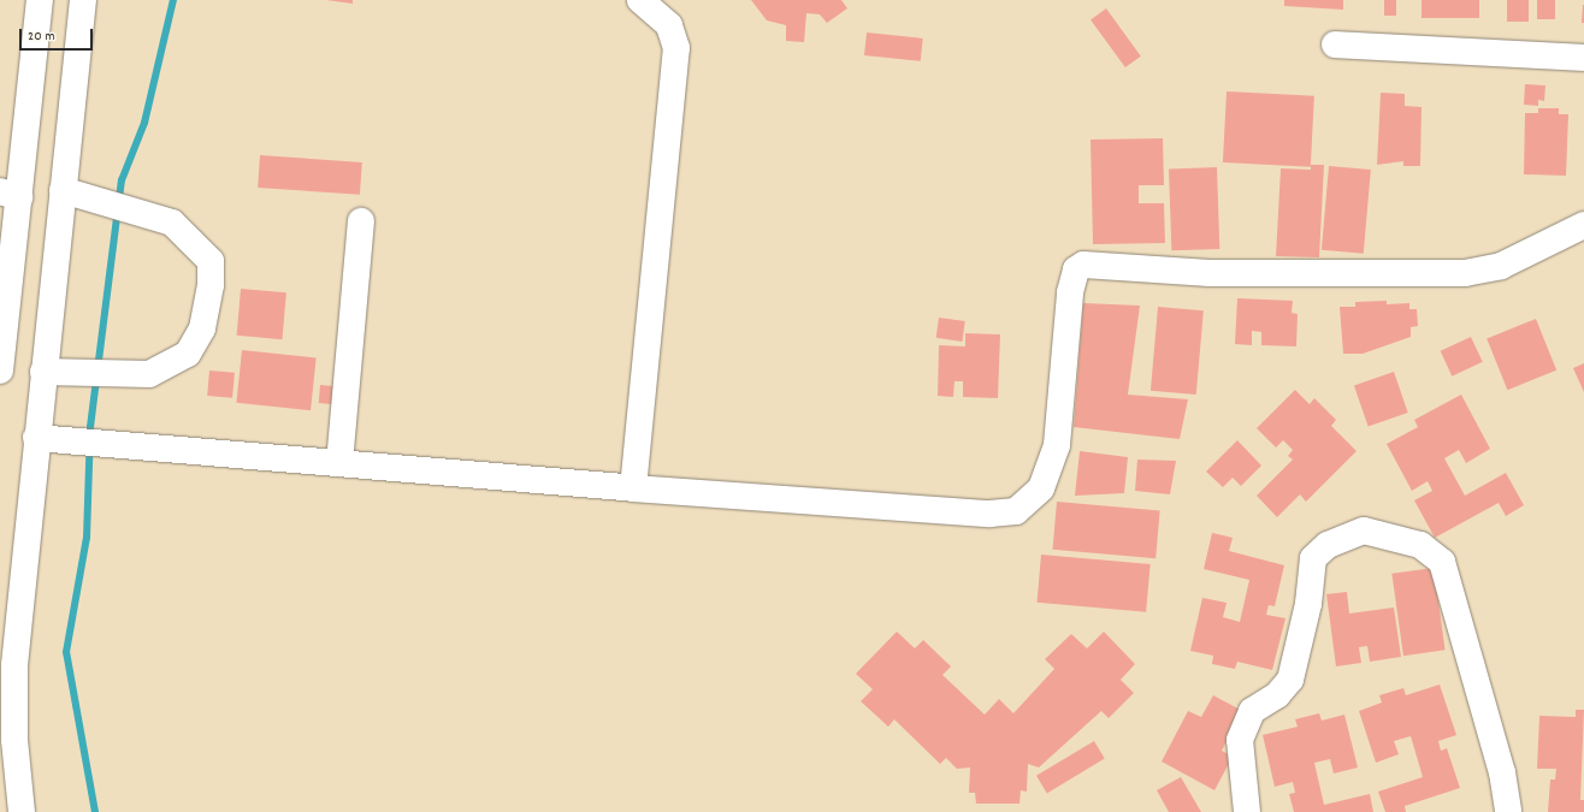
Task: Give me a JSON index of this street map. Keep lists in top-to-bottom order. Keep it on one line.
{"scale_bar":"20 m"}
